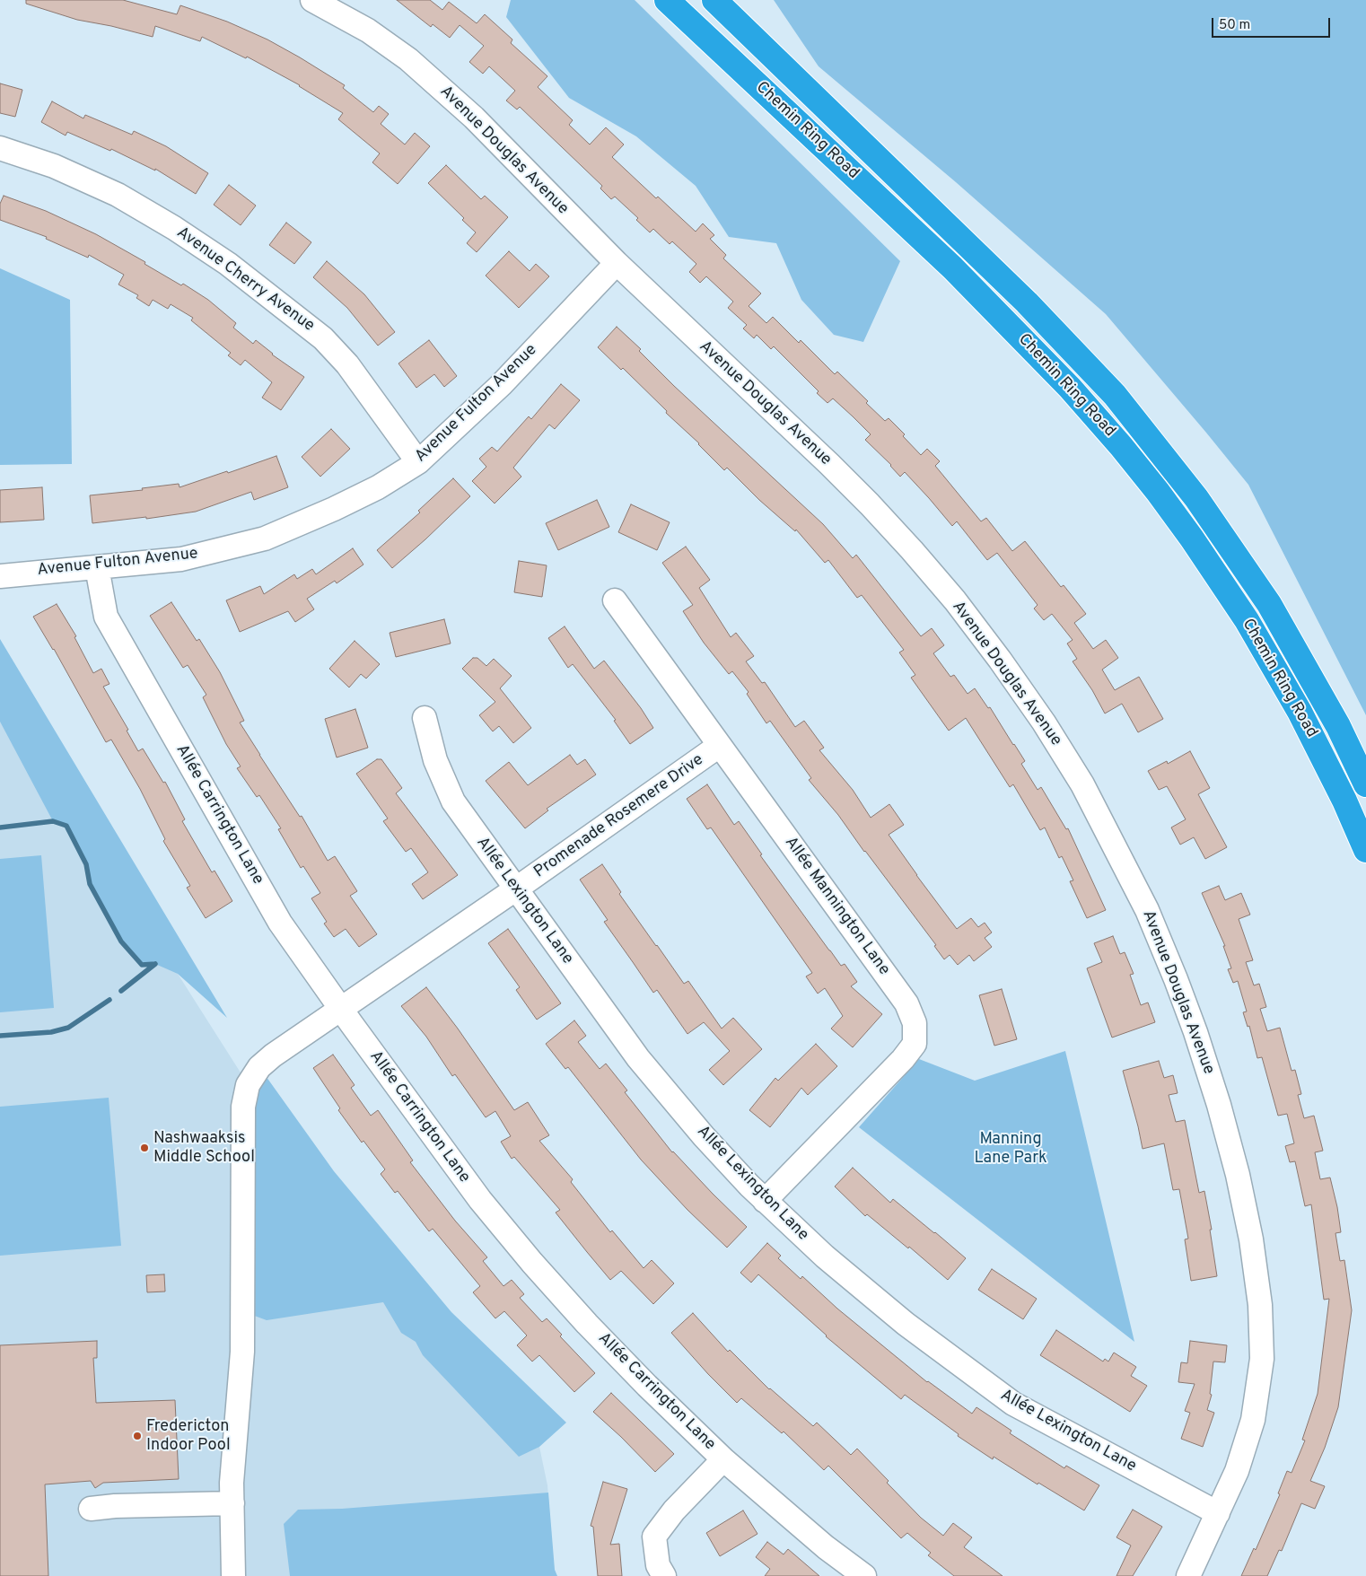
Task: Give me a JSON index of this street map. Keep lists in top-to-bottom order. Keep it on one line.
{"streets":{"highway":["Chemin Ring Road"],"street":["Avenue Douglas Avenue","Avenue Cherry Avenue","Avenue Fulton Avenue","Allée Carrington Lane","Promenade Rosemere Drive","Allée Lexington Lane","Allée Mannington Lane"]},"crossings":[["Avenue Douglas Avenue","Avenue Fulton Avenue"],["Avenue Douglas Avenue","Allée Lexington Lane"],["Avenue Cherry Avenue","Avenue Fulton Avenue"],["Avenue Fulton Avenue","Allée Carrington Lane"],["Allée Carrington Lane","Promenade Rosemere Drive"],["Promenade Rosemere Drive","Allée Lexington Lane"],["Promenade Rosemere Drive","Allée Mannington Lane"],["Allée Lexington Lane","Allée Mannington Lane"]],"parks":["Manning Lane Park"],"places":["Nashwaaksis Middle School","Fredericton Indoor Pool"],"scale_bar":"50 m"}
